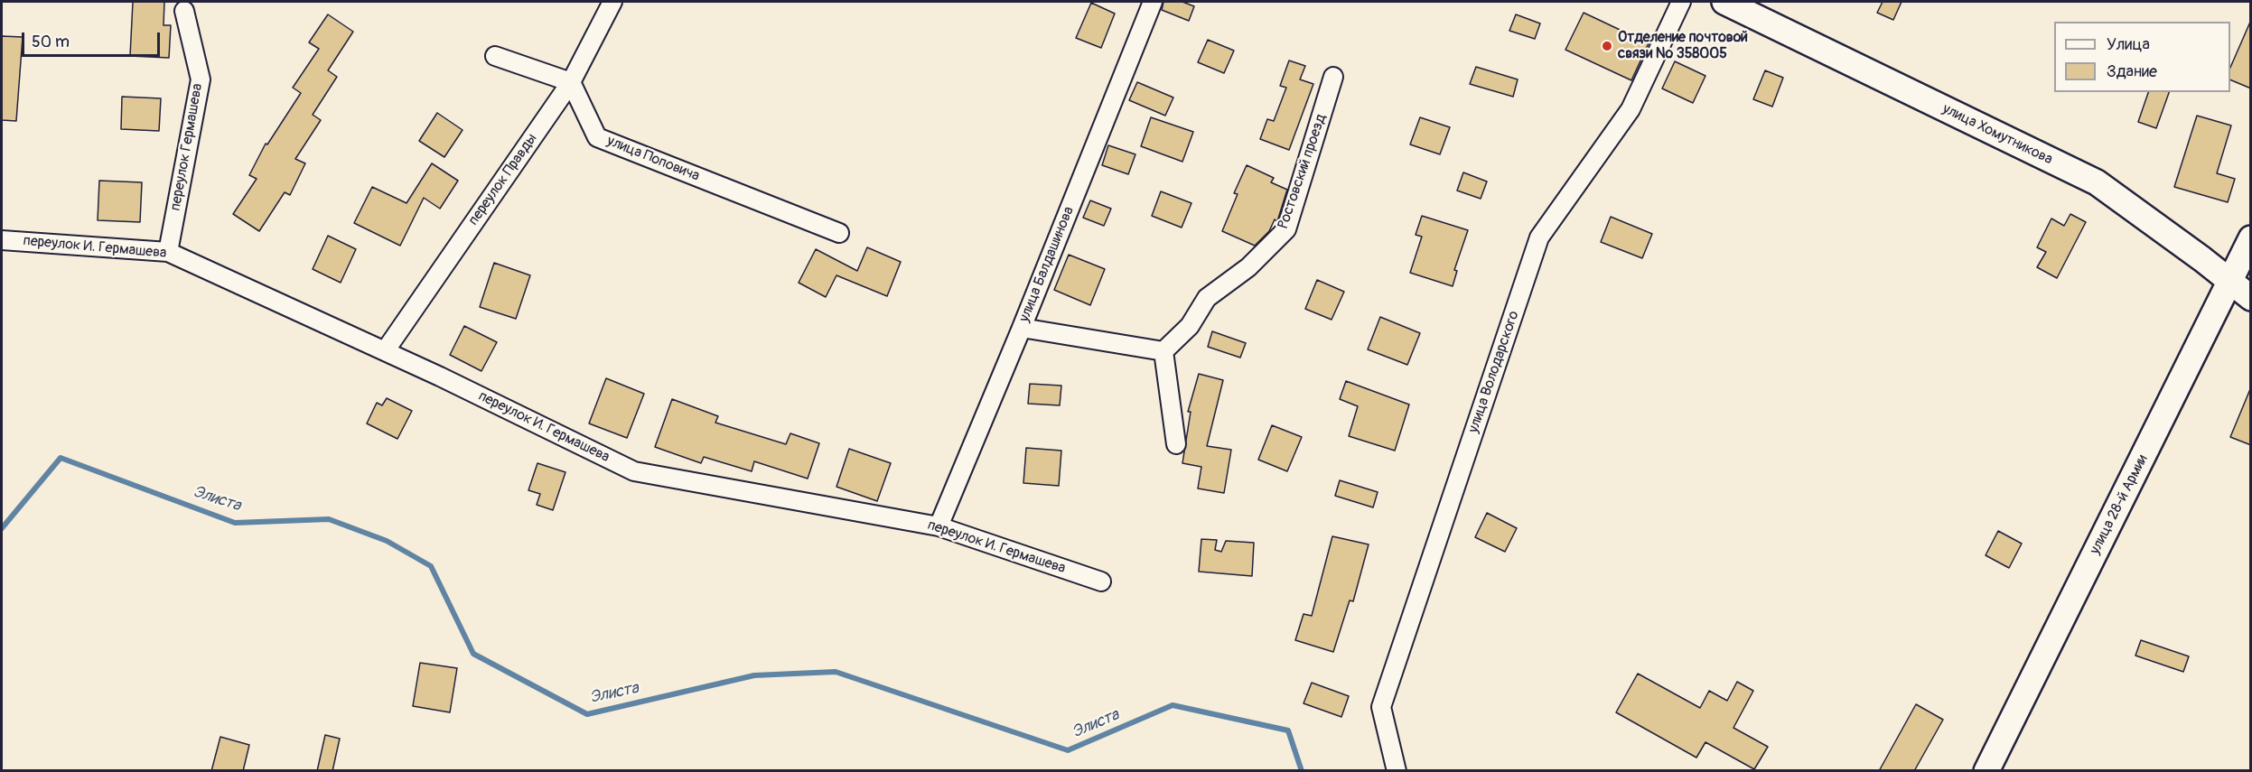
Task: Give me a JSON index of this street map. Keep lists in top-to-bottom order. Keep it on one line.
{"streets":{"street":["улица Хомутникова","переулок Гермашева","улица Поповича","Ростовский проезд","переулок Правды","переулок И. Гермашева","улица Балдашинова","улица Володарского","улица 28-й Армии"]},"crossings":[["улица Хомутникова","улица 28-й Армии"],["переулок Гермашева","переулок И. Гермашева"],["улица Поповича","переулок Правды"],["переулок Правды","переулок И. Гермашева"],["переулок И. Гермашева","улица Балдашинова"]],"water":["Элиста"],"places":["Отделение почтовой связи № 358005"],"legend":["Улица","Здание"],"scale_bar":"50 m"}
